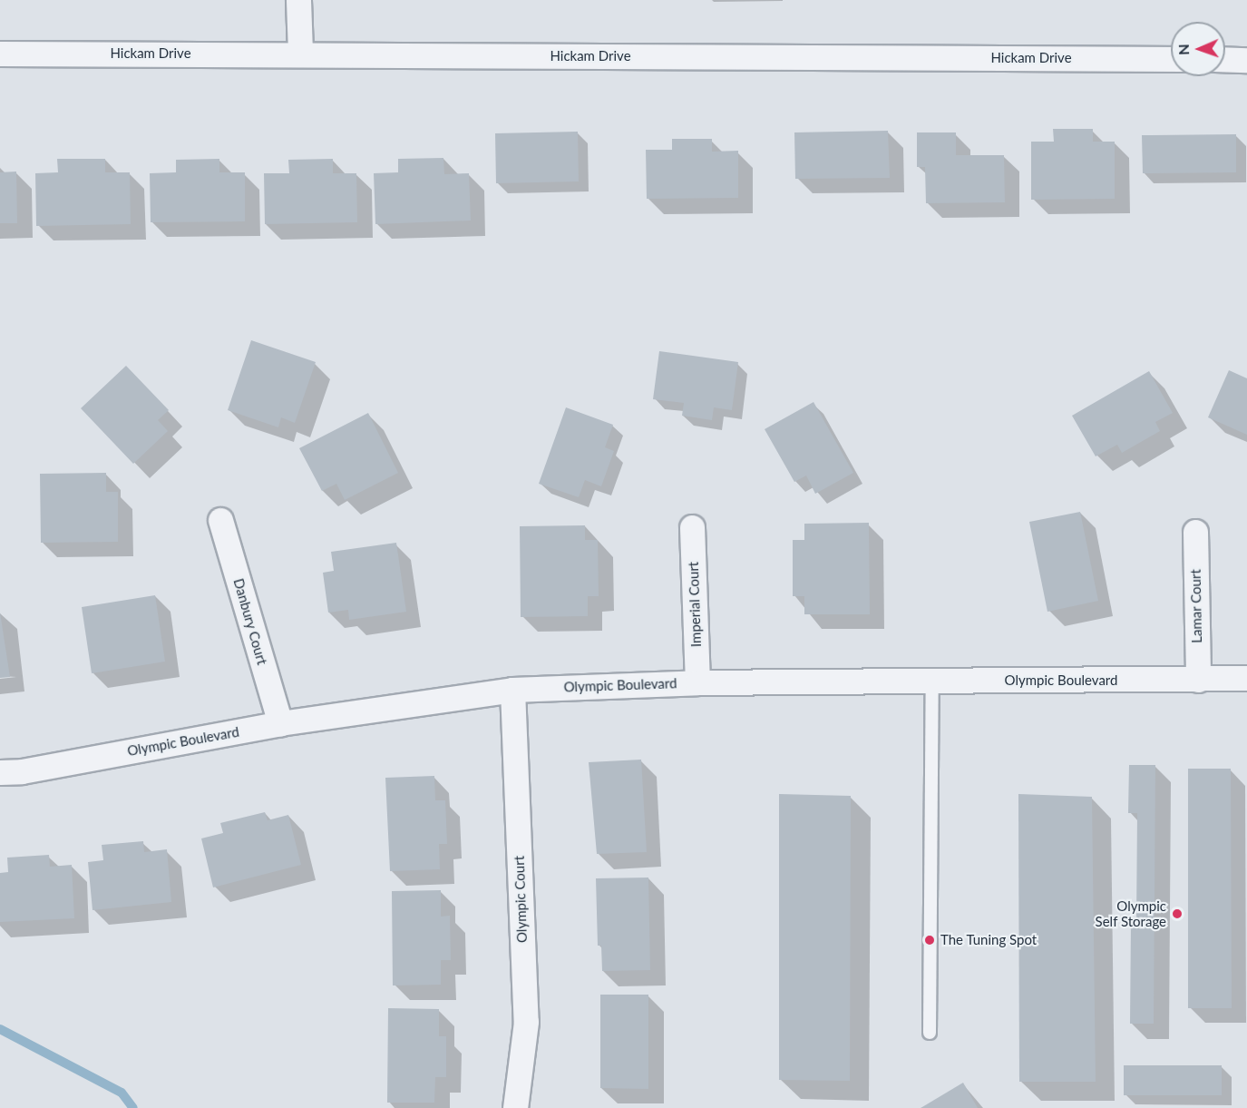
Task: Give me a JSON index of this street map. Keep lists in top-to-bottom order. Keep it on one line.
{"streets":{"street":["Hickam Drive","Imperial Court","Lamar Court","Danbury Court","Olympic Boulevard","Olympic Court"]},"crossings":[["Imperial Court","Olympic Boulevard"],["Lamar Court","Olympic Boulevard"],["Danbury Court","Olympic Boulevard"],["Olympic Boulevard","Olympic Court"]],"places":["Olympic Self Storage","The Tuning Spot"],"north":"left"}
